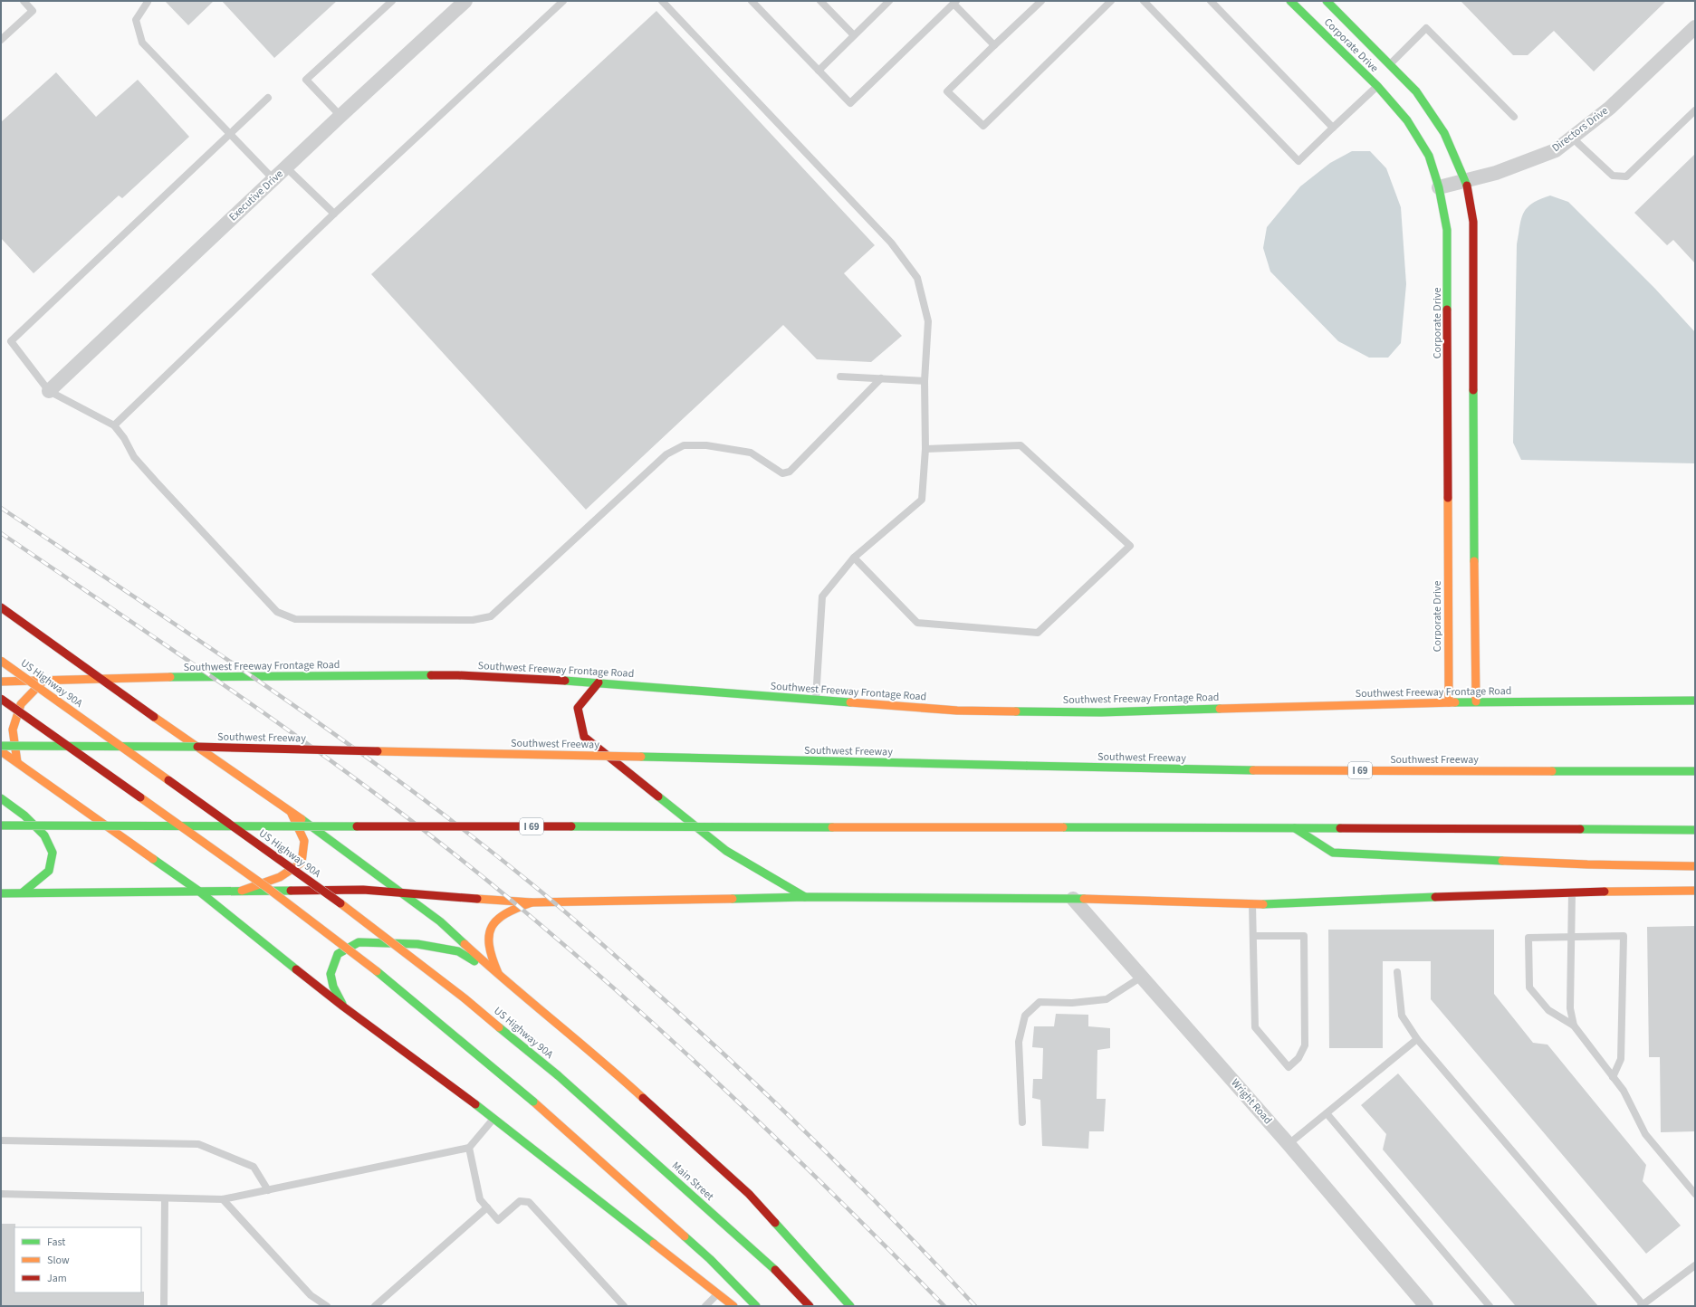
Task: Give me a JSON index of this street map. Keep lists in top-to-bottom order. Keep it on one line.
{"streets":{"main road":["Corporate Drive","Southwest Freeway Frontage Road","US Highway 90A","Southwest Freeway","I 69","Main Street"],"street":["Directors Drive","Executive Drive","Wright Road"]},"crossings":[["Corporate Drive","Directors Drive"],["Corporate Drive","Southwest Freeway Frontage Road"],["US Highway 90A","Main Street"]],"legend":["Fast","Slow","Jam"]}
